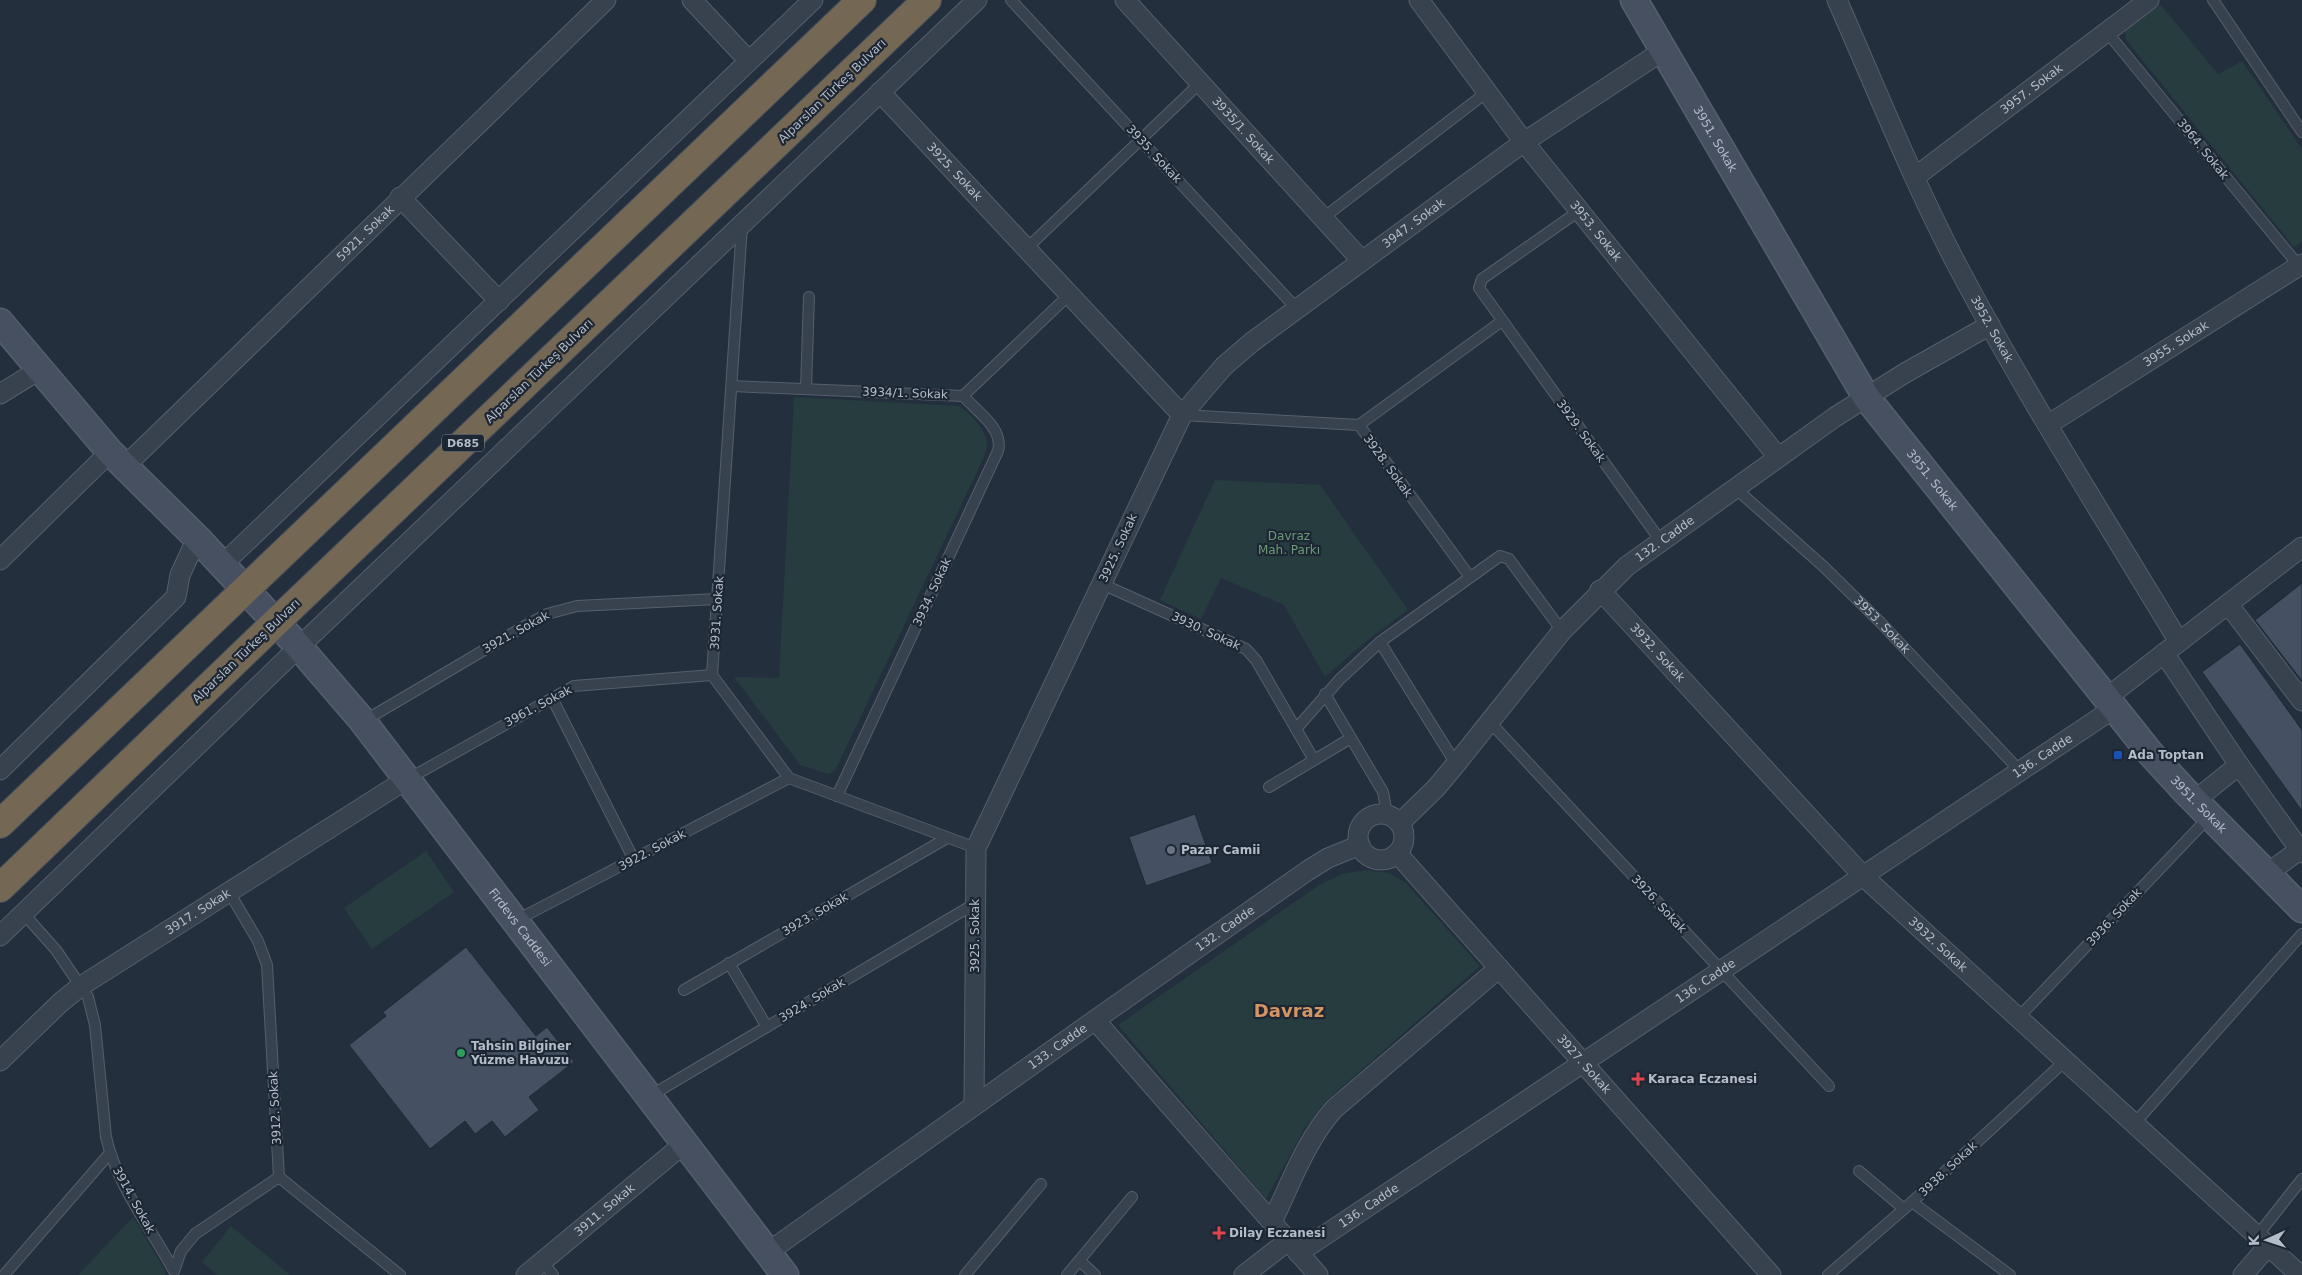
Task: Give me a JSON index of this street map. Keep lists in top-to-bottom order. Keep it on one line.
{"streets":{"highway":["Alparslan Türkeş Bulvarı","D685"],"street":["3957. Sokak","3935/1. Sokak","3951. Sokak","3925. Sokak","3947. Sokak","3953. Sokak","5921. Sokak","3952. Sokak","3955. Sokak","132. Cadde","3932. Sokak","136. Cadde","3917. Sokak","Firdevs Caddesi","133. Cadde","3927. Sokak","3911. Sokak"],"lane":["3964. Sokak","3935. Sokak","3934/1. Sokak","3929. Sokak","3928. Sokak","3934. Sokak","3931. Sokak","3930. Sokak","3921. Sokak","3961. Sokak","3922. Sokak","3926. Sokak","3923. Sokak","3936. Sokak","3924. Sokak","3912. Sokak","3938. Sokak","3914. Sokak"]},"crossings":[["3957. Sokak","3964. Sokak"],["3957. Sokak","3952. Sokak"],["Alparslan Türkeş Bulvarı","Firdevs Caddesi"],["3935/1. Sokak","3947. Sokak"],["3951. Sokak","3947. Sokak"],["3951. Sokak","132. Cadde"],["3951. Sokak","136. Cadde"],["3951. Sokak","3936. Sokak"],["3964. Sokak","3955. Sokak"],["3935. Sokak","3947. Sokak"],["3925. Sokak","3947. Sokak"],["3925. Sokak","3934/1. Sokak"],["3925. Sokak","3928. Sokak"],["3925. Sokak","3930. Sokak"],["3925. Sokak","3924. Sokak"],["3925. Sokak","133. Cadde"],["3947. Sokak","3953. Sokak"],["3947. Sokak","3928. Sokak"],["3953. Sokak","3929. Sokak"],["3953. Sokak","132. Cadde"],["3953. Sokak","136. Cadde"],["5921. Sokak","Firdevs Caddesi"],["3952. Sokak","3955. Sokak"],["3952. Sokak","132. Cadde"],["3952. Sokak","136. Cadde"],["3934/1. Sokak","3934. Sokak"],["3934/1. Sokak","3931. Sokak"],["3929. Sokak","132. Cadde"],["132. Cadde","3932. Sokak"],["132. Cadde","3926. Sokak"],["132. Cadde","133. Cadde"],["132. Cadde","3927. Sokak"],["3931. Sokak","3921. Sokak"],["3931. Sokak","3961. Sokak"],["3921. Sokak","Firdevs Caddesi"],["3932. Sokak","136. Cadde"],["3932. Sokak","3936. Sokak"],["3932. Sokak","3938. Sokak"],["3961. Sokak","3917. Sokak"],["3961. Sokak","Firdevs Caddesi"],["136. Cadde","3926. Sokak"],["136. Cadde","133. Cadde"],["136. Cadde","3927. Sokak"],["3922. Sokak","Firdevs Caddesi"],["3917. Sokak","Firdevs Caddesi"],["3917. Sokak","3912. Sokak"],["3917. Sokak","3914. Sokak"],["Firdevs Caddesi","3924. Sokak"],["Firdevs Caddesi","133. Cadde"],["Firdevs Caddesi","3911. Sokak"],["3912. Sokak","3914. Sokak"]],"districts":["Davraz"],"parks":["Davraz Mah. Parkı"],"places":{"transit":["Ada Toptan"],"other":["Pazar Camii","Tahsin Bilginer Yüzme Havuzu"],"health":["Karaca Eczanesi","Dilay Eczanesi"]},"north":"left"}
